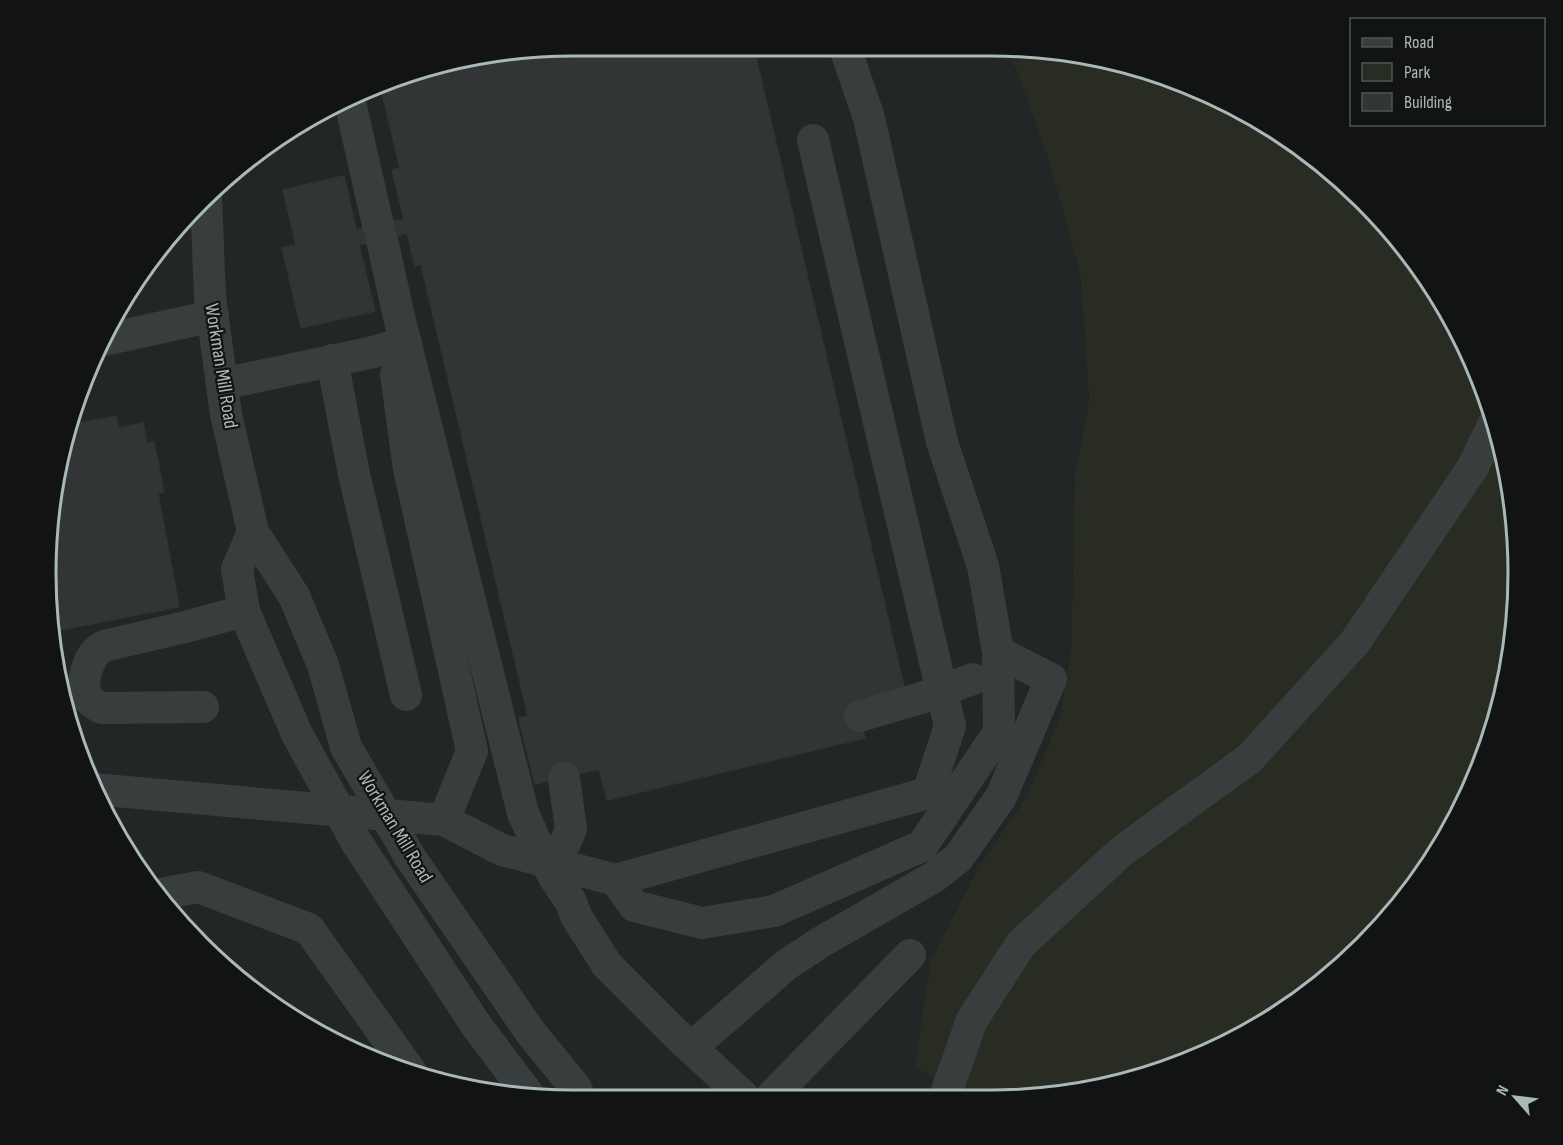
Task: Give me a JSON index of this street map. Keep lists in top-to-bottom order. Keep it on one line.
{"streets":{"street":["Workman Mill Road"]},"legend":["Road","Park","Building"],"north":"top left"}
